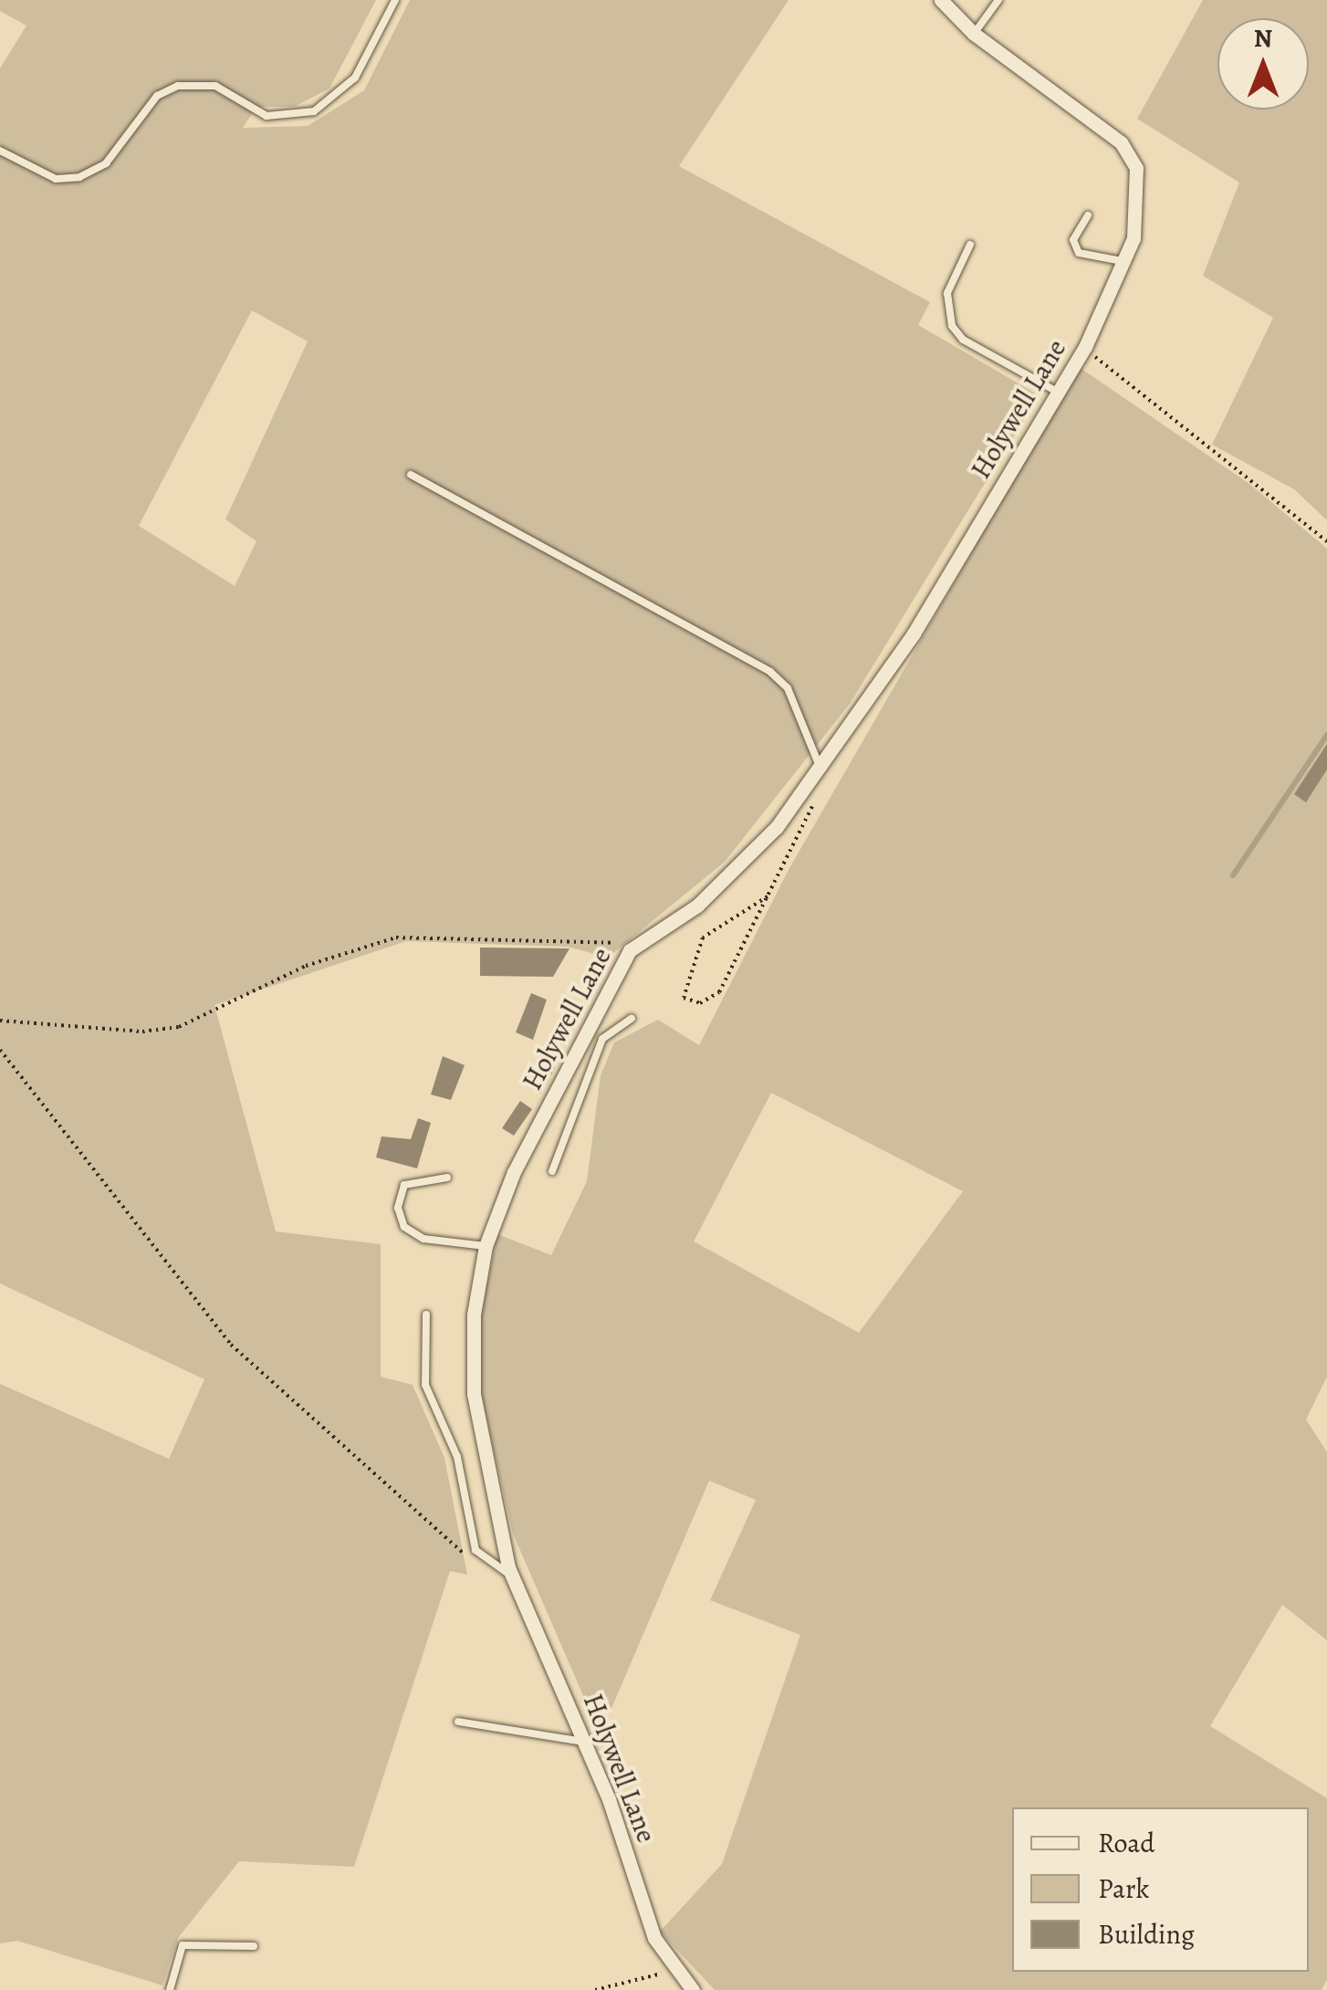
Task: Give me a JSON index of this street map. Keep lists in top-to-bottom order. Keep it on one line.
{"streets":{"street":["Holywell Lane"]},"legend":["Road","Park","Building"],"north":"top"}
